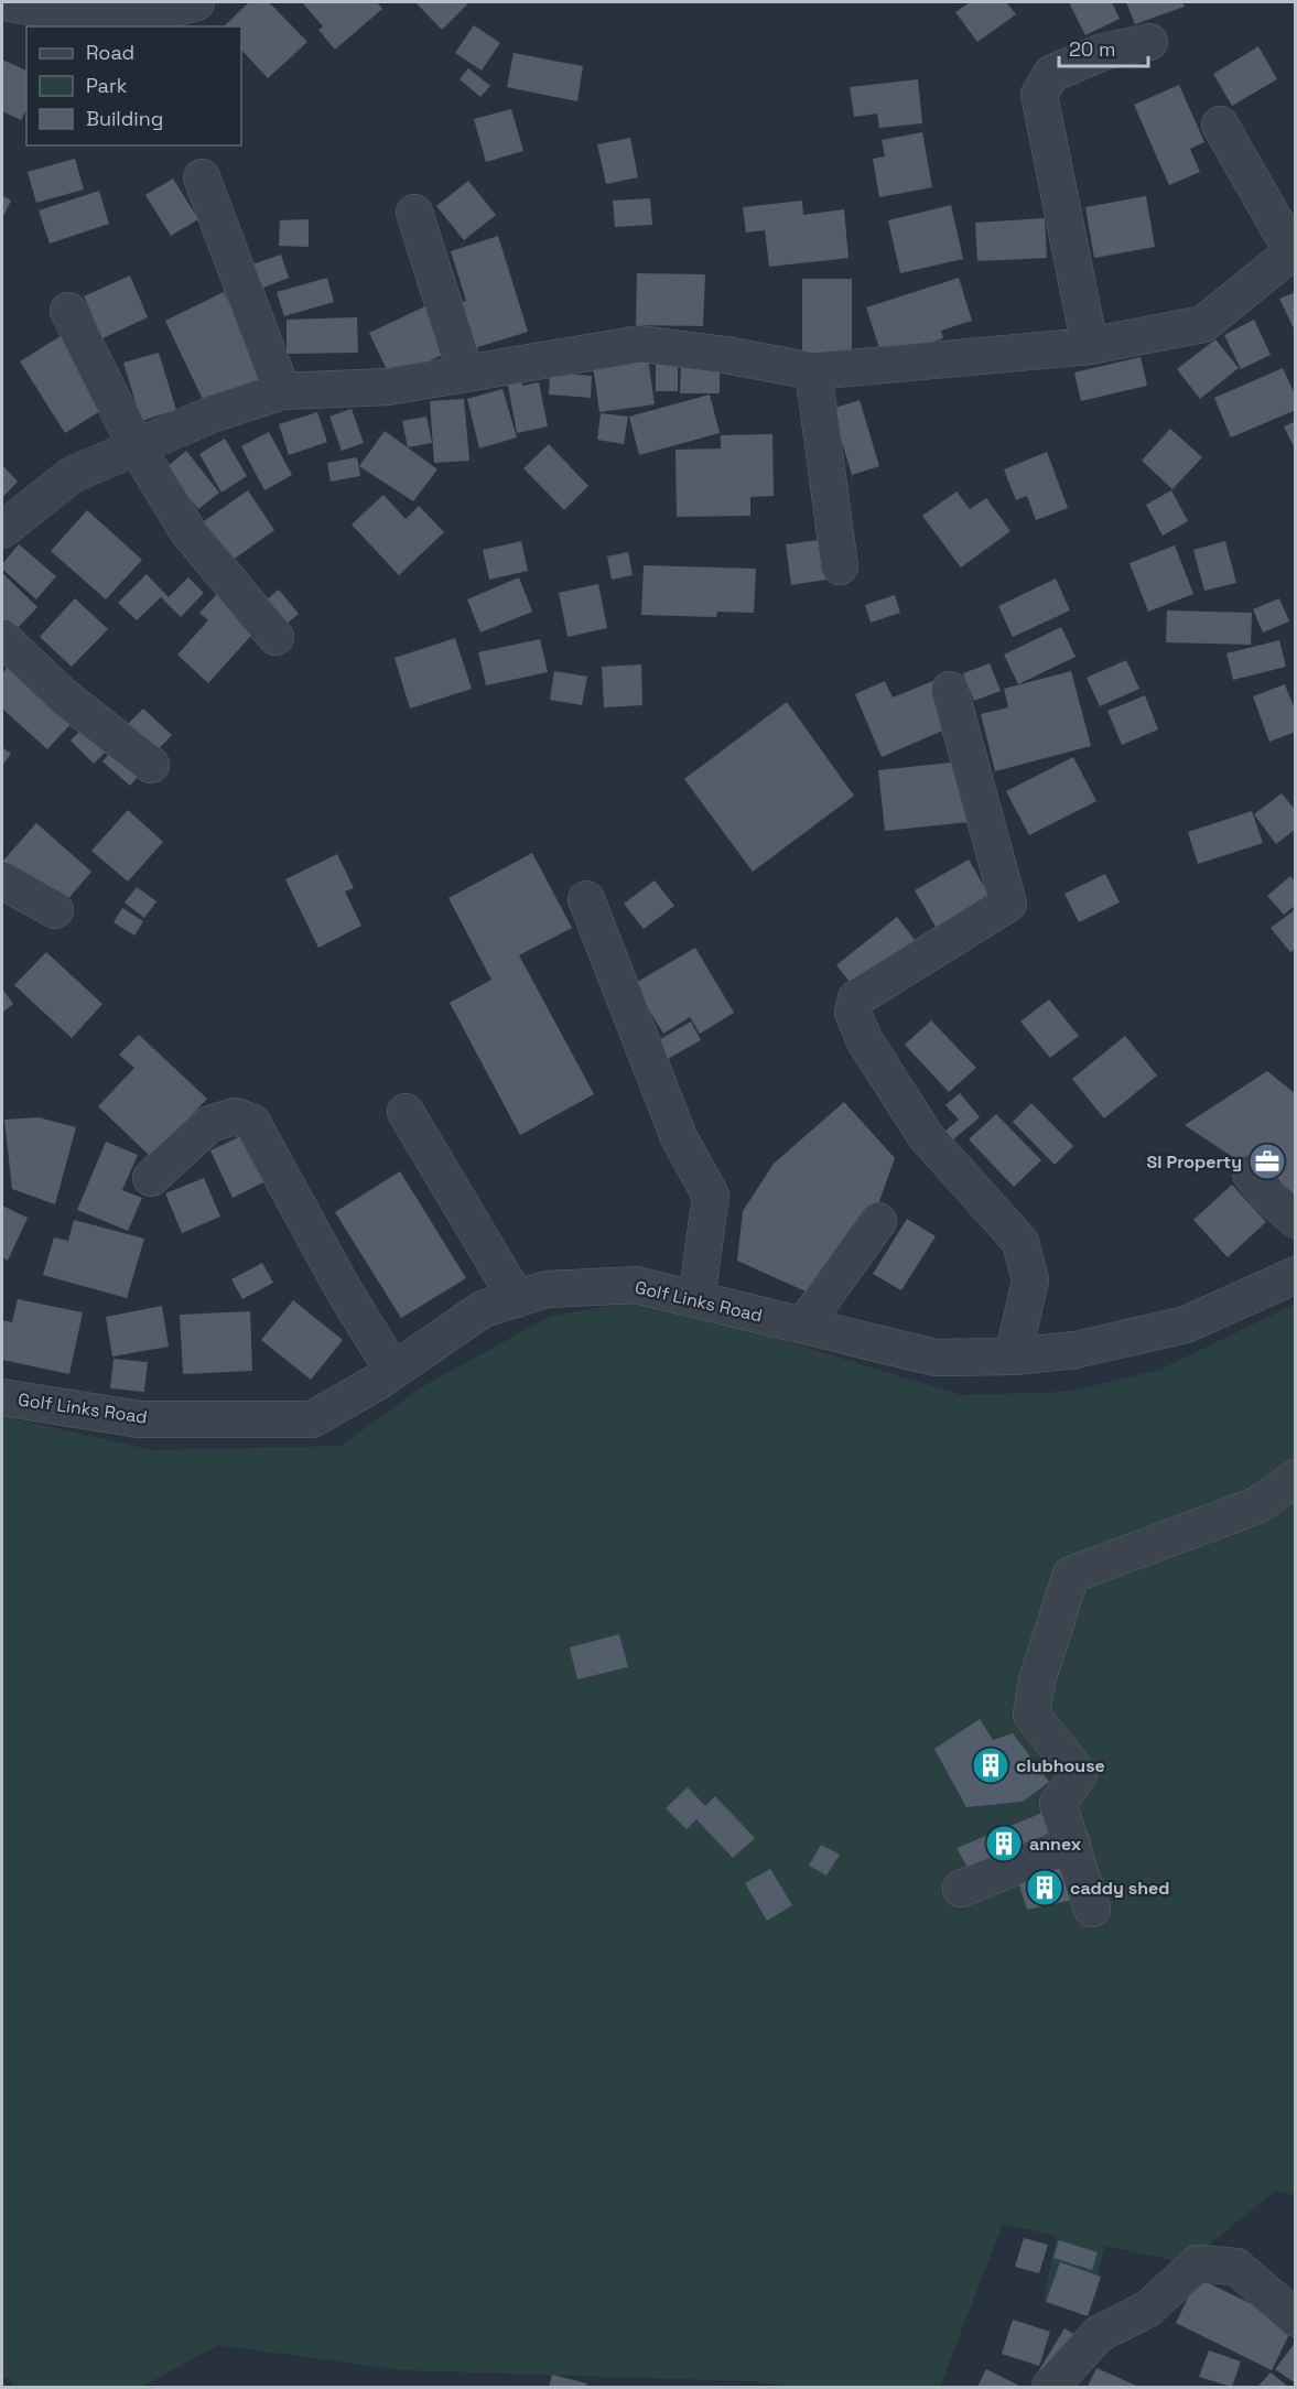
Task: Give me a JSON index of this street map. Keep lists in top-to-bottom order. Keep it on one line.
{"streets":{"street":["Golf Links Road"]},"places":{"office":["SI Property"],"building":["clubhouse","annex","caddy shed"]},"legend":["Road","Park","Building"],"scale_bar":"20 m"}
